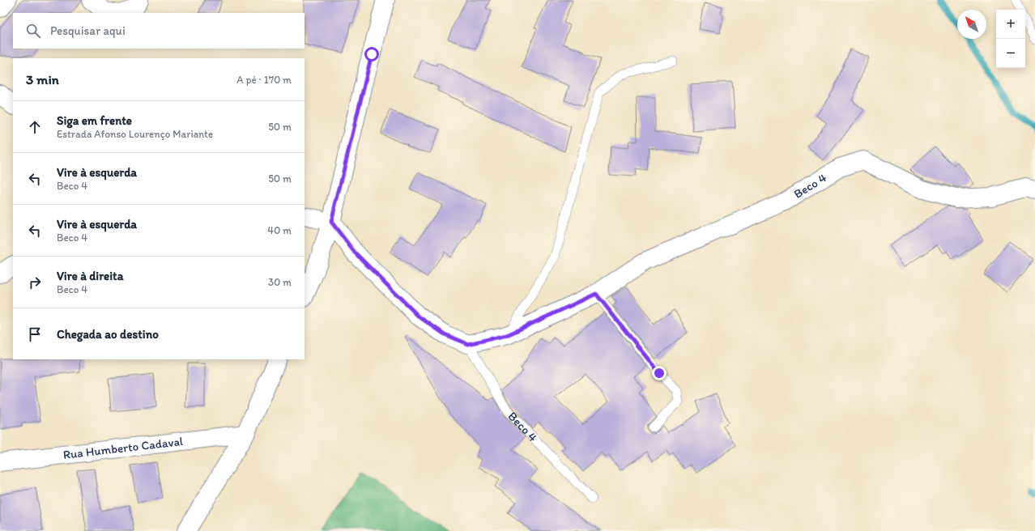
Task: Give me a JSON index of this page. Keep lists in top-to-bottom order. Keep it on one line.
{"streets":{"street":["Beco 4","Rua Humberto Cadaval"]},"north":"top left","page":{"map_buttons":["+","−"],"search":"Pesquisar aqui","heading":["3 min","A pé · 170 m"],"list":[["Siga em frente","Estrada Afonso Lourenço Mariante","50 m"],["Vire à esquerda","Beco 4","50 m"],["Vire à esquerda","Beco 4","40 m"],["Vire à direita","Beco 4","30 m"],"Chegada ao destino"]}}
